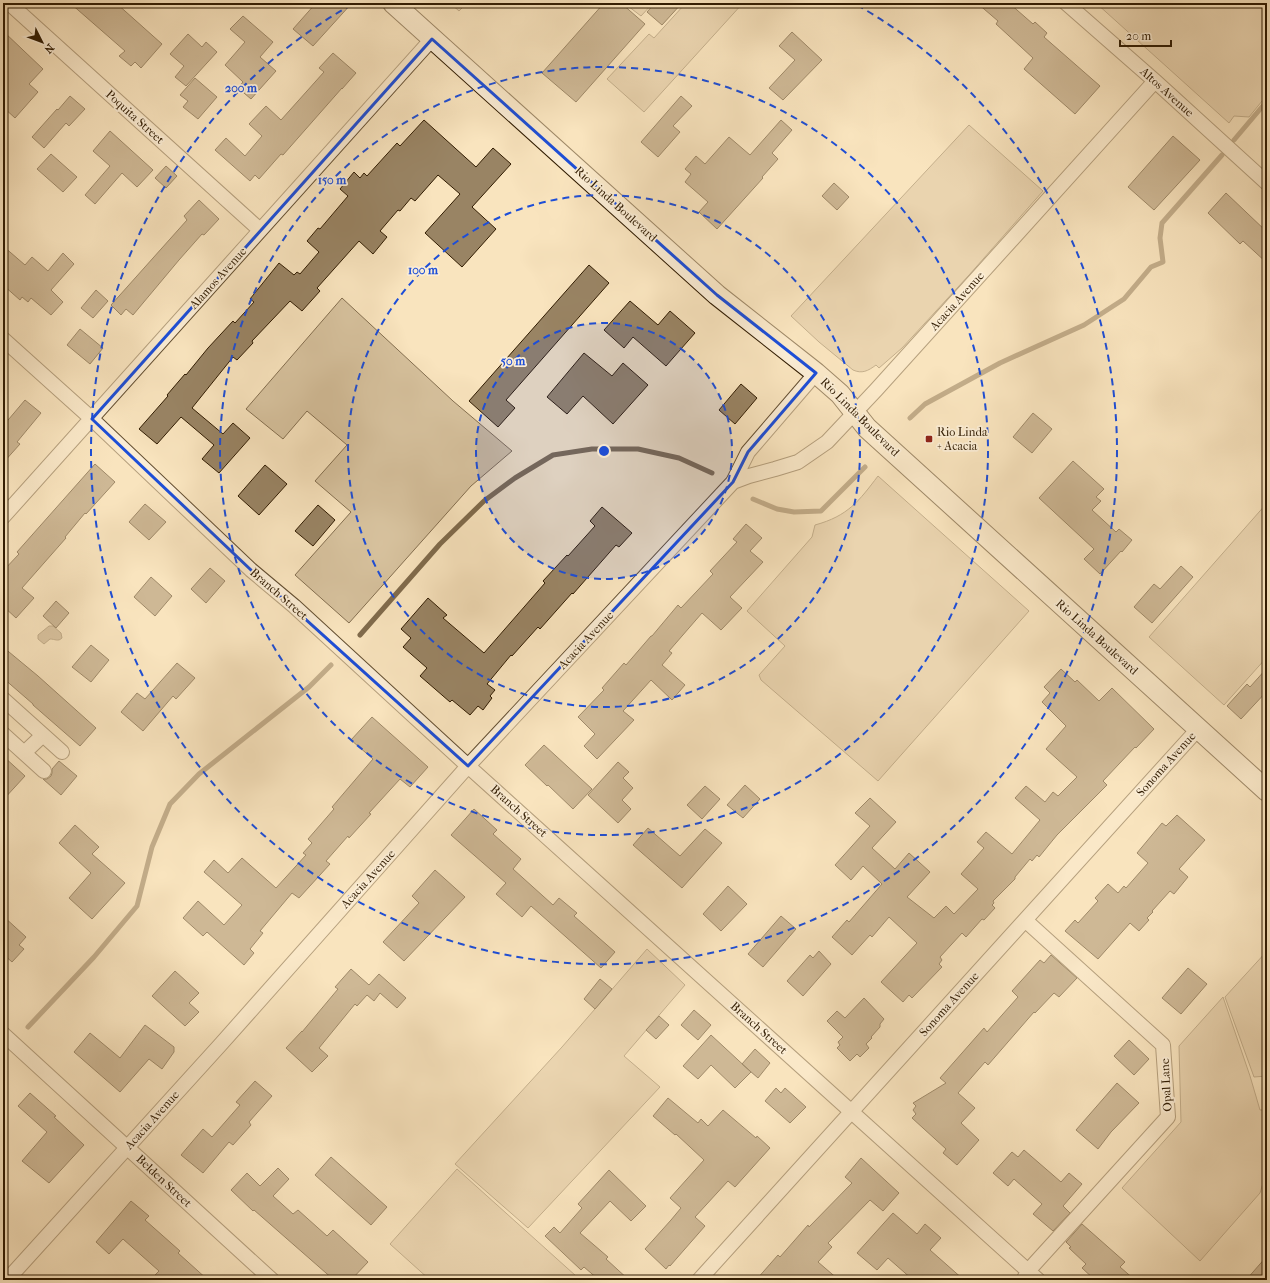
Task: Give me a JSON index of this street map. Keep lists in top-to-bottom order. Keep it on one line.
{"streets":{"main road":["Rio Linda Boulevard"],"street":["Altos Avenue","Poquita Street","Alamos Avenue","Acacia Avenue","Branch Street","Sonoma Avenue","Opal Lane","Belden Street"]},"crossings":[["Altos Avenue","Acacia Avenue"],["Poquita Street","Alamos Avenue"],["Rio Linda Boulevard","Alamos Avenue"],["Rio Linda Boulevard","Acacia Avenue"],["Rio Linda Boulevard","Sonoma Avenue"],["Alamos Avenue","Branch Street"],["Acacia Avenue","Branch Street"],["Acacia Avenue","Belden Street"],["Branch Street","Sonoma Avenue"],["Branch Street","Opal Lane"],["Sonoma Avenue","Opal Lane"]],"places":{"transit":["Rio Linda + Acacia"]},"scale_bar":"20 m","north":"bottom right","rings":["200 m","150 m","100 m","50 m"]}
